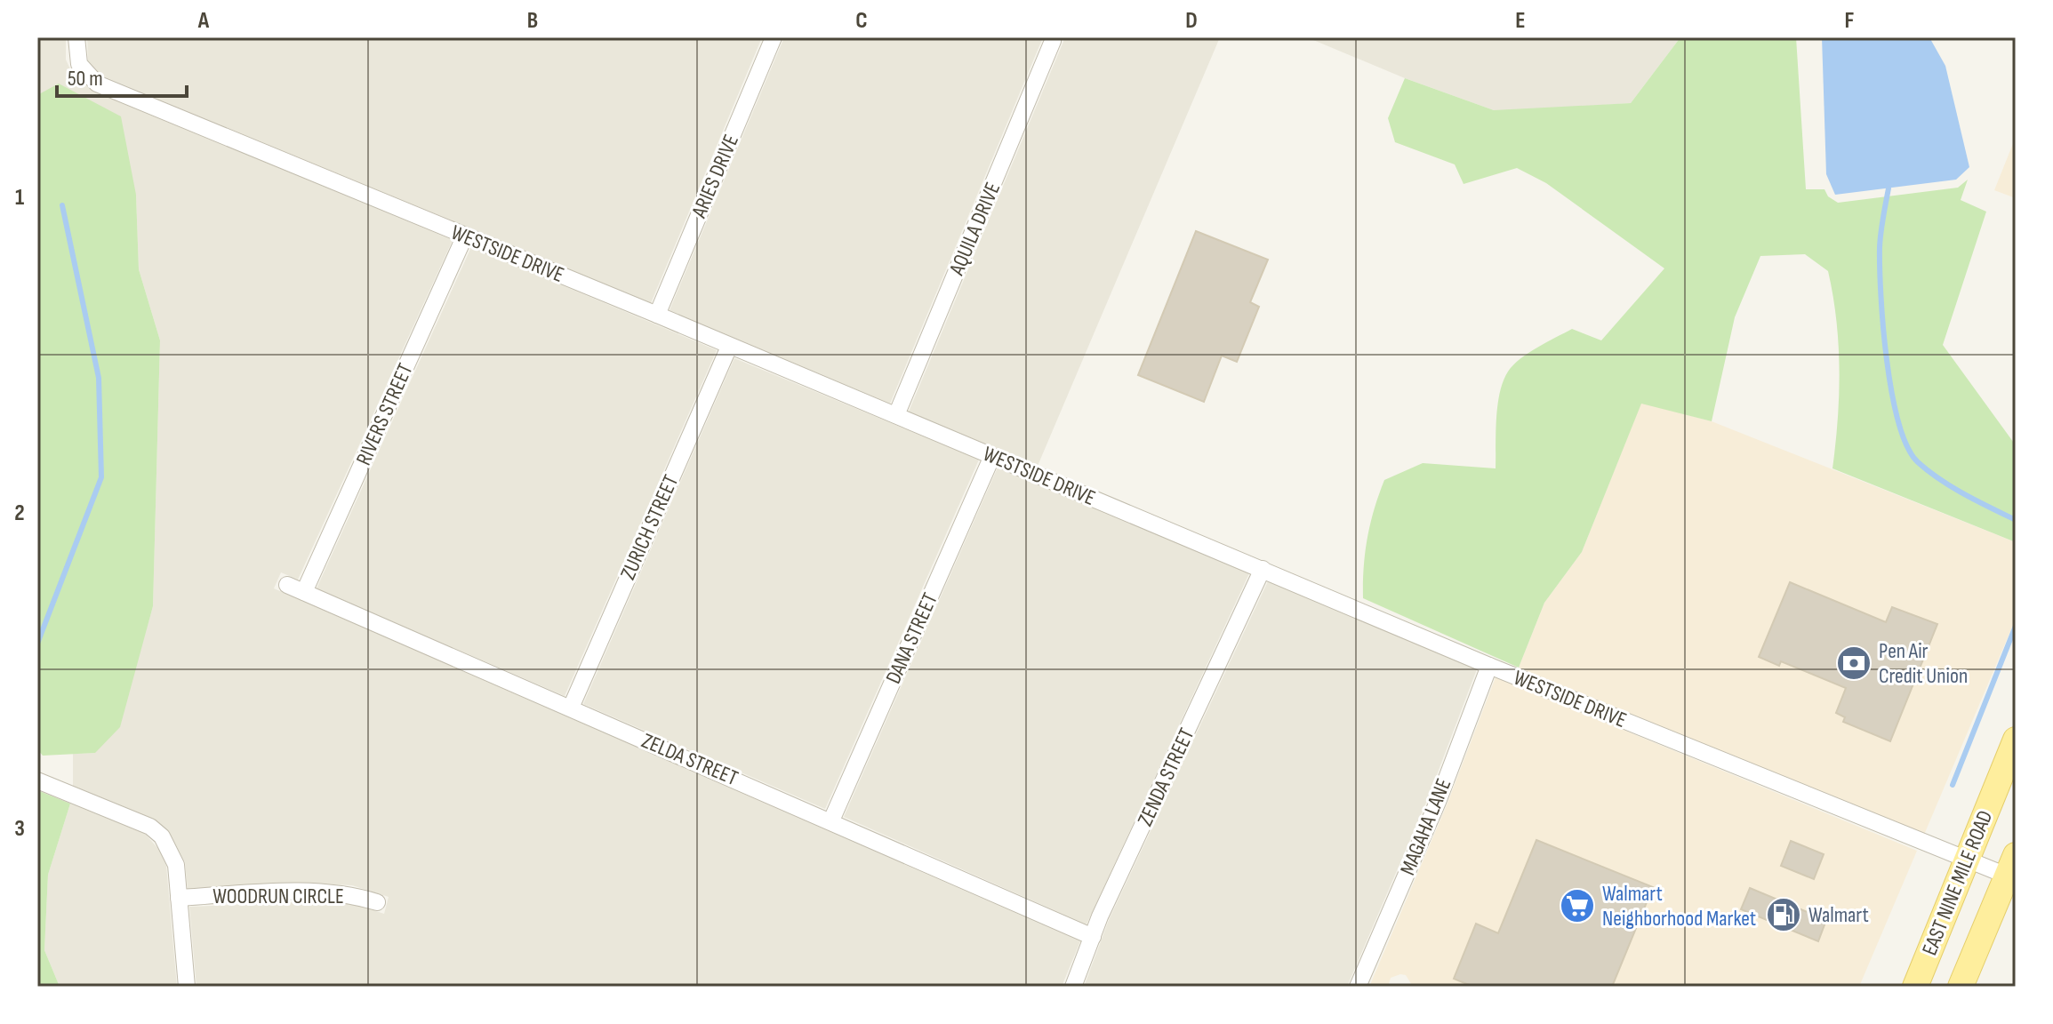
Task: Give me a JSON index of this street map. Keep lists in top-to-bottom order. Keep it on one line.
{"streets":{"main road":["EAST NINE MILE ROAD"],"street":["ARIES DRIVE","AQUILA DRIVE","WESTSIDE DRIVE","RIVERS STREET","ZURICH STREET","DANA STREET","ZELDA STREET","ZENDA STREET","MAGAHA LANE","WOODRUN CIRCLE"]},"crossings":[["ARIES DRIVE","WESTSIDE DRIVE"],["AQUILA DRIVE","WESTSIDE DRIVE"],["WESTSIDE DRIVE","RIVERS STREET"],["WESTSIDE DRIVE","ZURICH STREET"],["WESTSIDE DRIVE","DANA STREET"],["WESTSIDE DRIVE","ZENDA STREET"],["WESTSIDE DRIVE","MAGAHA LANE"],["WESTSIDE DRIVE","EAST NINE MILE ROAD"],["RIVERS STREET","ZELDA STREET"],["ZURICH STREET","ZELDA STREET"],["DANA STREET","ZELDA STREET"],["ZELDA STREET","ZENDA STREET"]],"places":{"bank":["Pen Air Credit Union"],"supermarket":["Walmart Neighborhood Market"],"fuel station":["Walmart"]},"scale_bar":"50 m","grid":{"columns":["A","B","C","D","E","F"],"rows":["1","2","3"]}}
